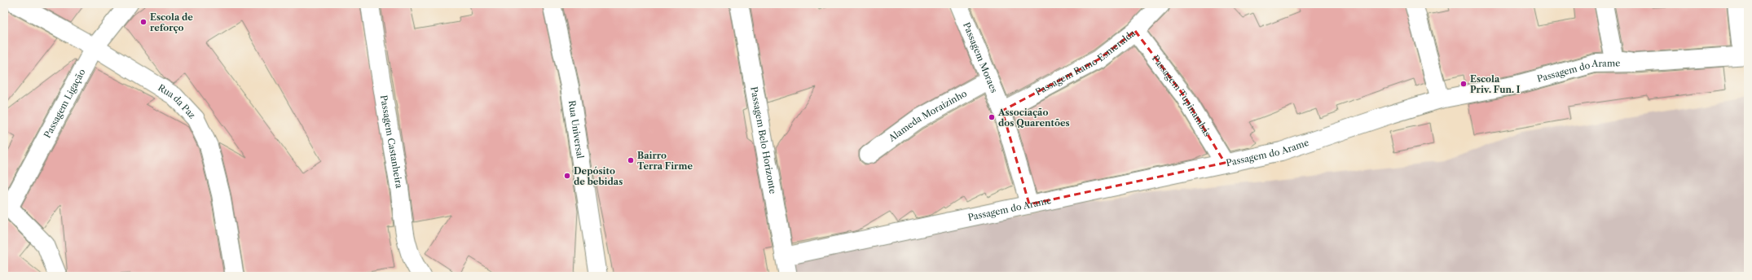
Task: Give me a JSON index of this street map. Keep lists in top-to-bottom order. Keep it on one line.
{"streets":{"street":["Passagem Moraes","Passagem Ramo Esmeralda","Passagem do Arame","Passagem Tupinambás","Rua da Paz","Passagem Ligação","Alameda Moraizinho","Rua Universal","Passagem Belo Horizonte","Passagem Castanheira"]},"crossings":[["Passagem Moraes","Passagem Ramo Esmeralda"],["Passagem Moraes","Passagem do Arame"],["Passagem Moraes","Alameda Moraizinho"],["Passagem Ramo Esmeralda","Passagem Tupinambás"],["Passagem do Arame","Passagem Tupinambás"],["Passagem do Arame","Passagem Belo Horizonte"],["Rua da Paz","Passagem Ligação"]],"places":["Escola de reforço","Escola Priv. Fun. I","Associação dos Quarentões","Bairro Terra Firme","Depósito de bebidas"]}
